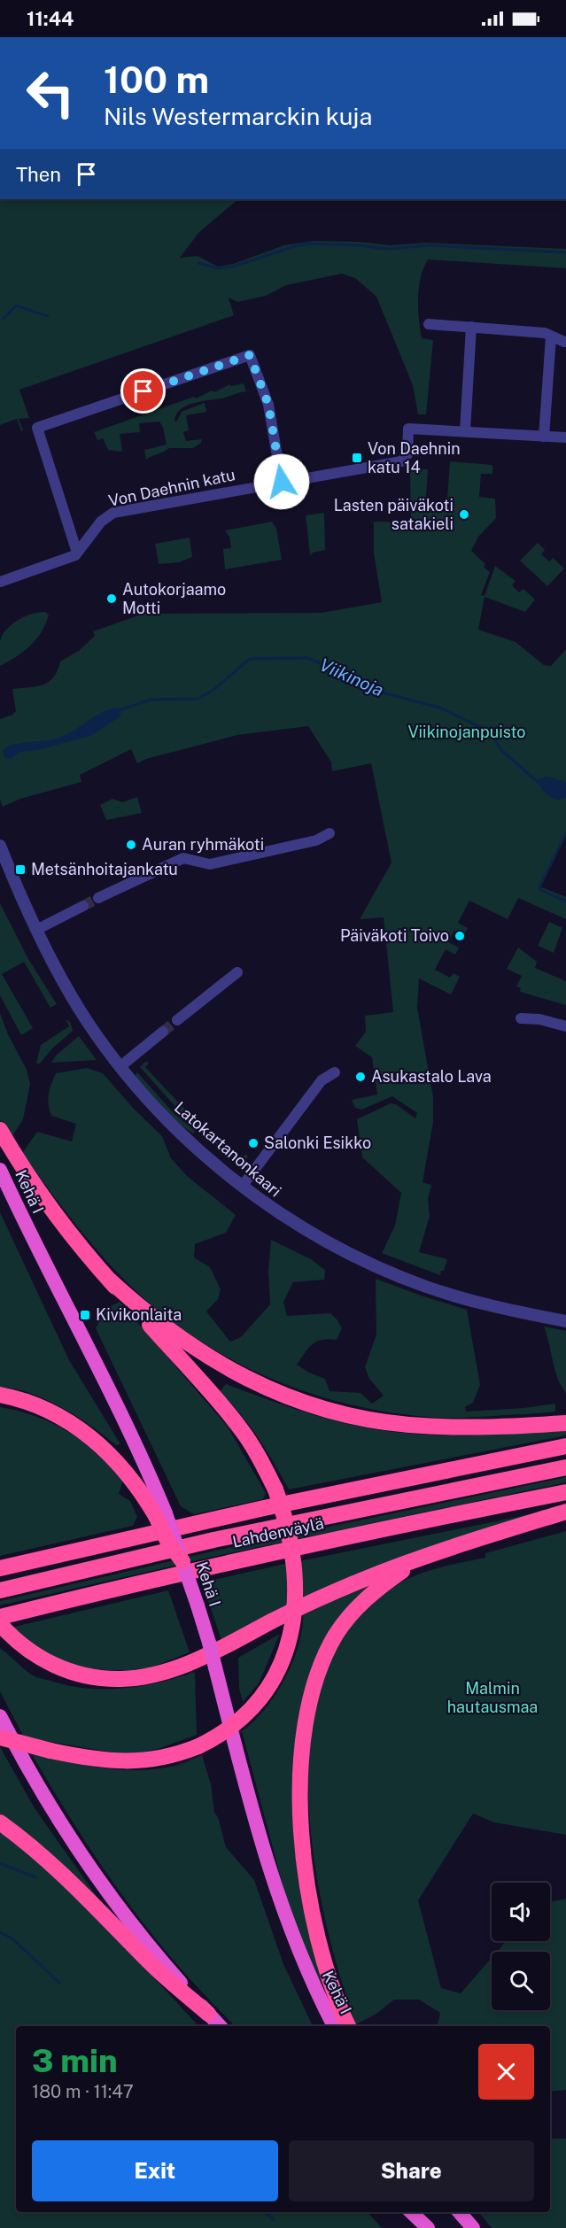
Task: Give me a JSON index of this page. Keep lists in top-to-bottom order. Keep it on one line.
{"streets":{"highway":["Kehä I","Lahdenväylä"],"street":["Von Daehnin katu","Latokartanonkaari"]},"water":["Viikinoja"],"parks":["Viikinojanpuisto","Malmin hautausmaa"],"places":{"transit":["Von Daehnin katu 14","Metsänhoitajankatu","Kivikonlaita"],"other":["Lasten päiväkoti satakieli","Autokorjaamo Motti","Auran ryhmäkoti","Päiväkoti Toivo","Asukastalo Lava","Salonki Esikko"]},"page":{"status":"11:44","turn":["100 m","Nils Westermarckin kuja"],"then":"Then","heading":["3 min","180 m · 11:47"],"buttons":["Exit","Share"]}}
